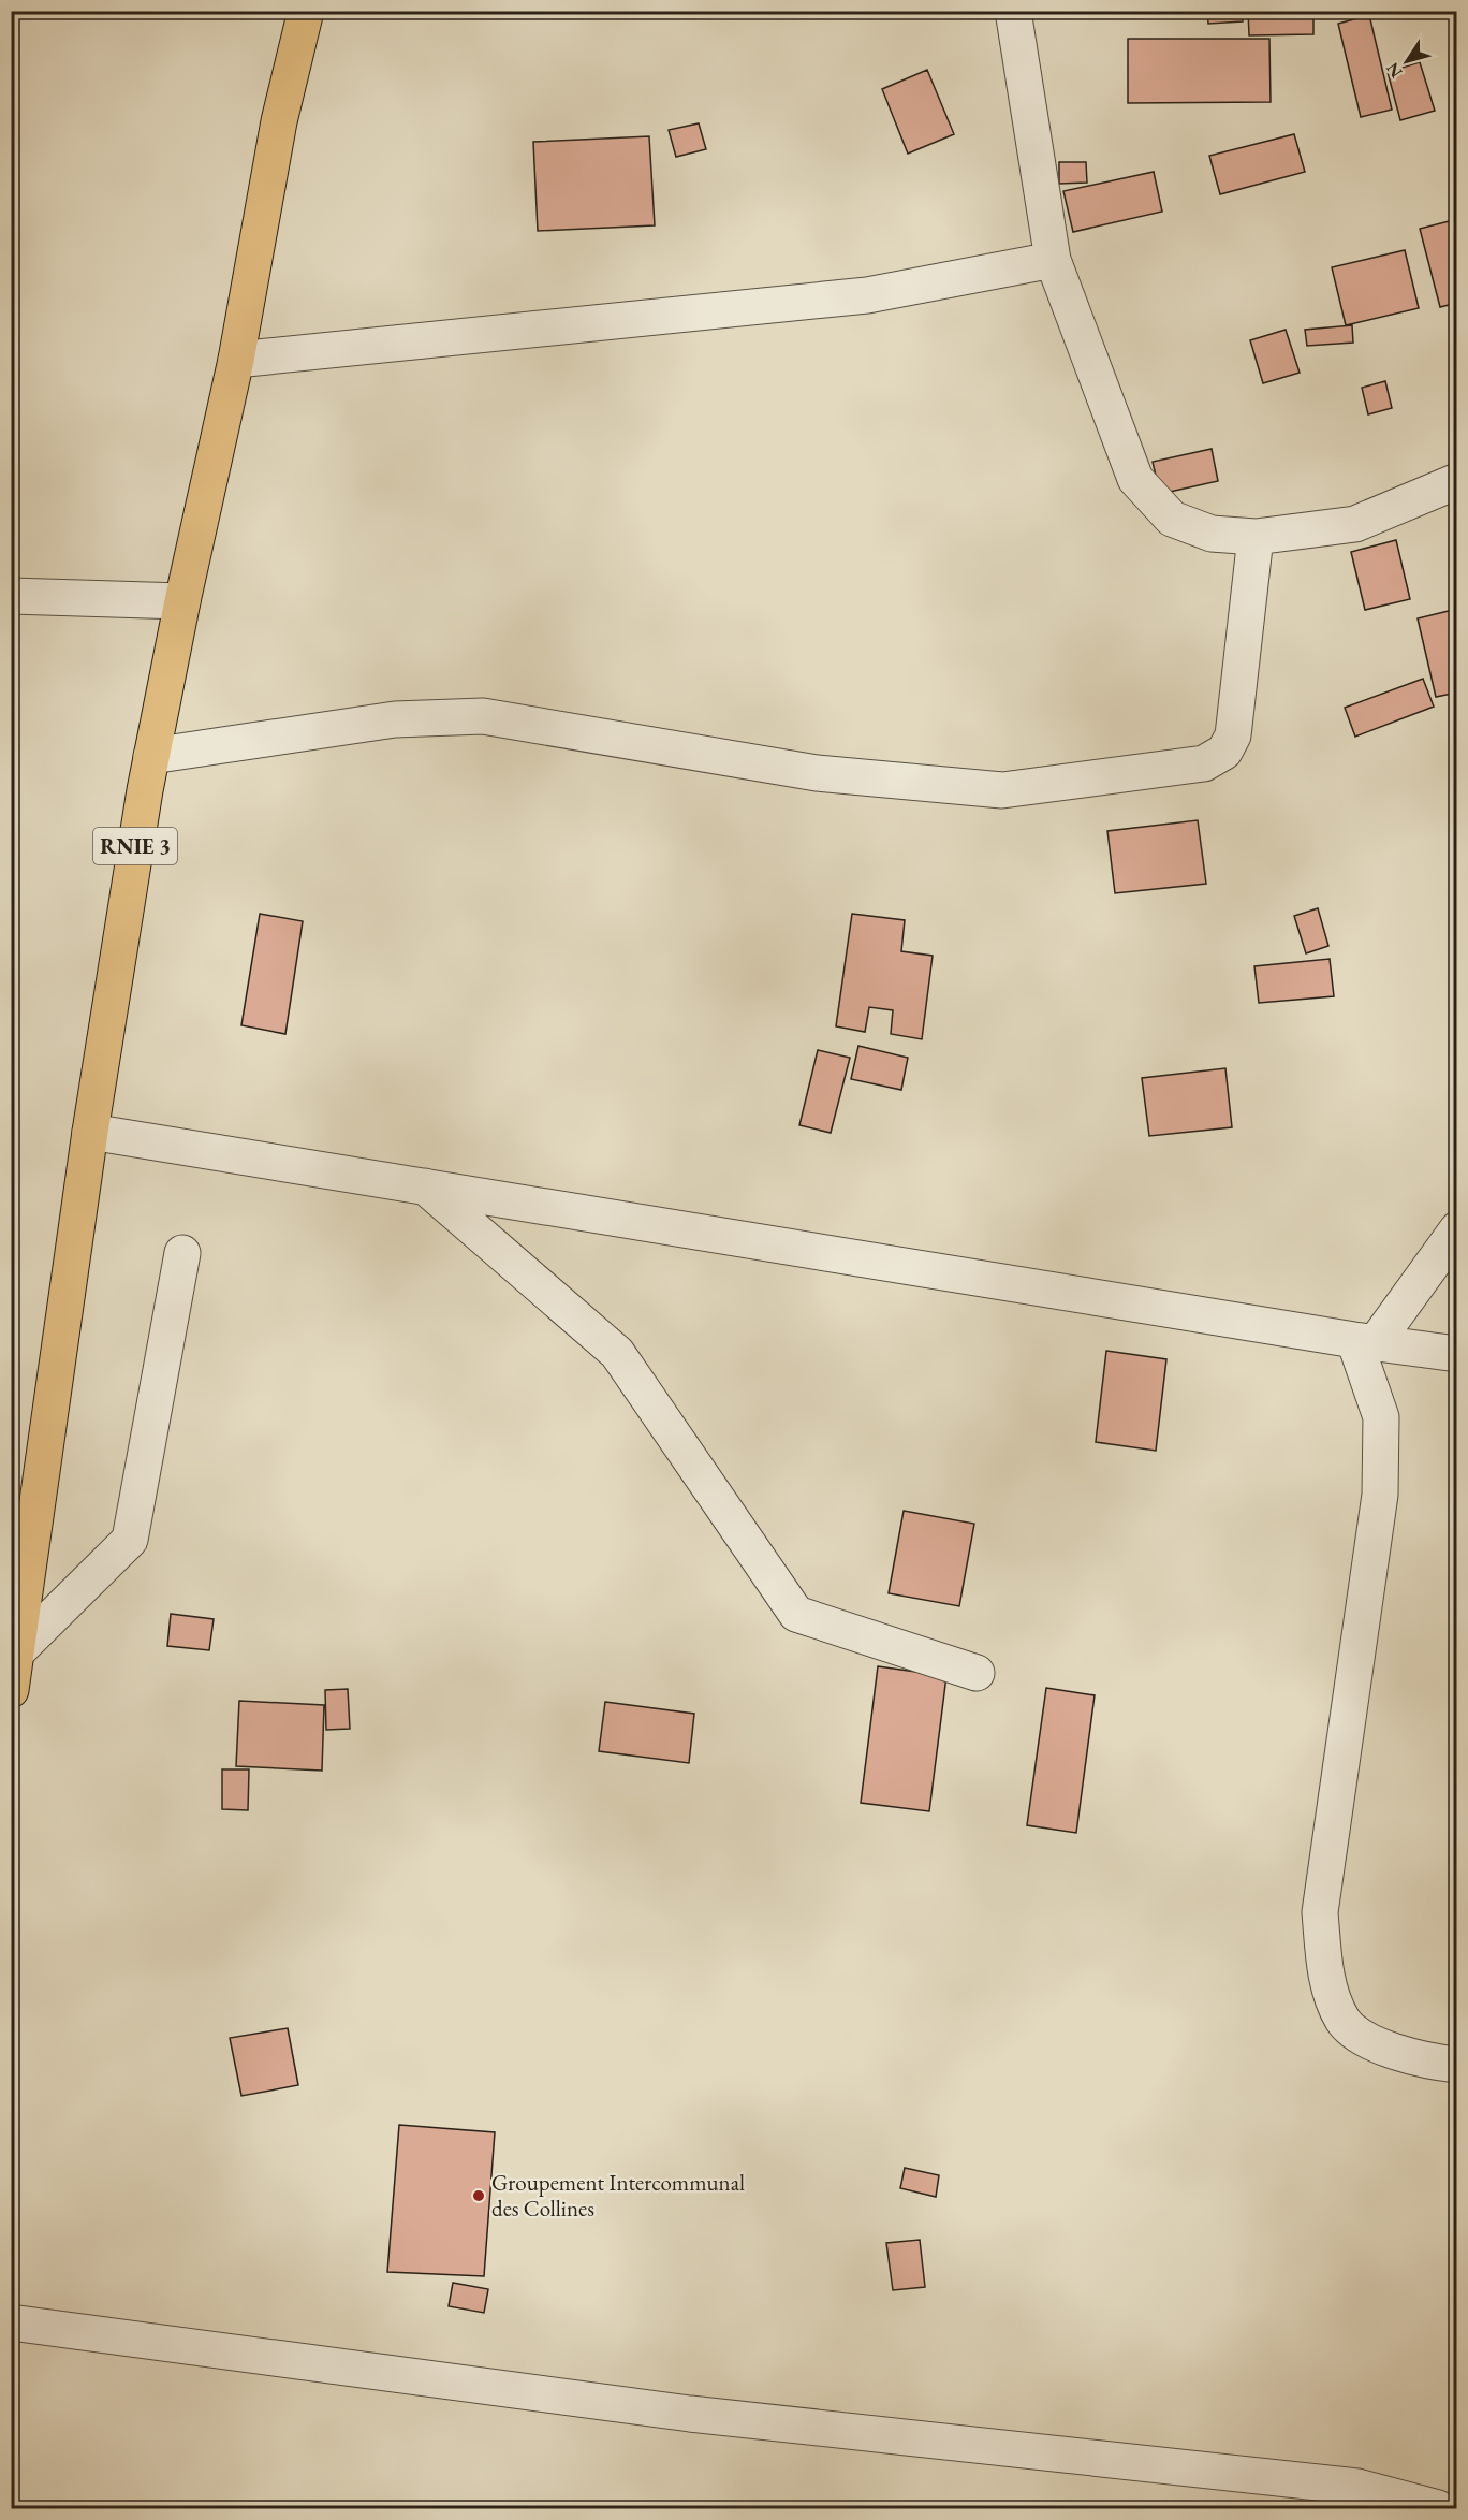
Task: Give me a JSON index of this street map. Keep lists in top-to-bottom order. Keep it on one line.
{"streets":{"highway":["RNIE 3"]},"places":["Groupement Intercommunal des Collines"],"north":"bottom left"}
